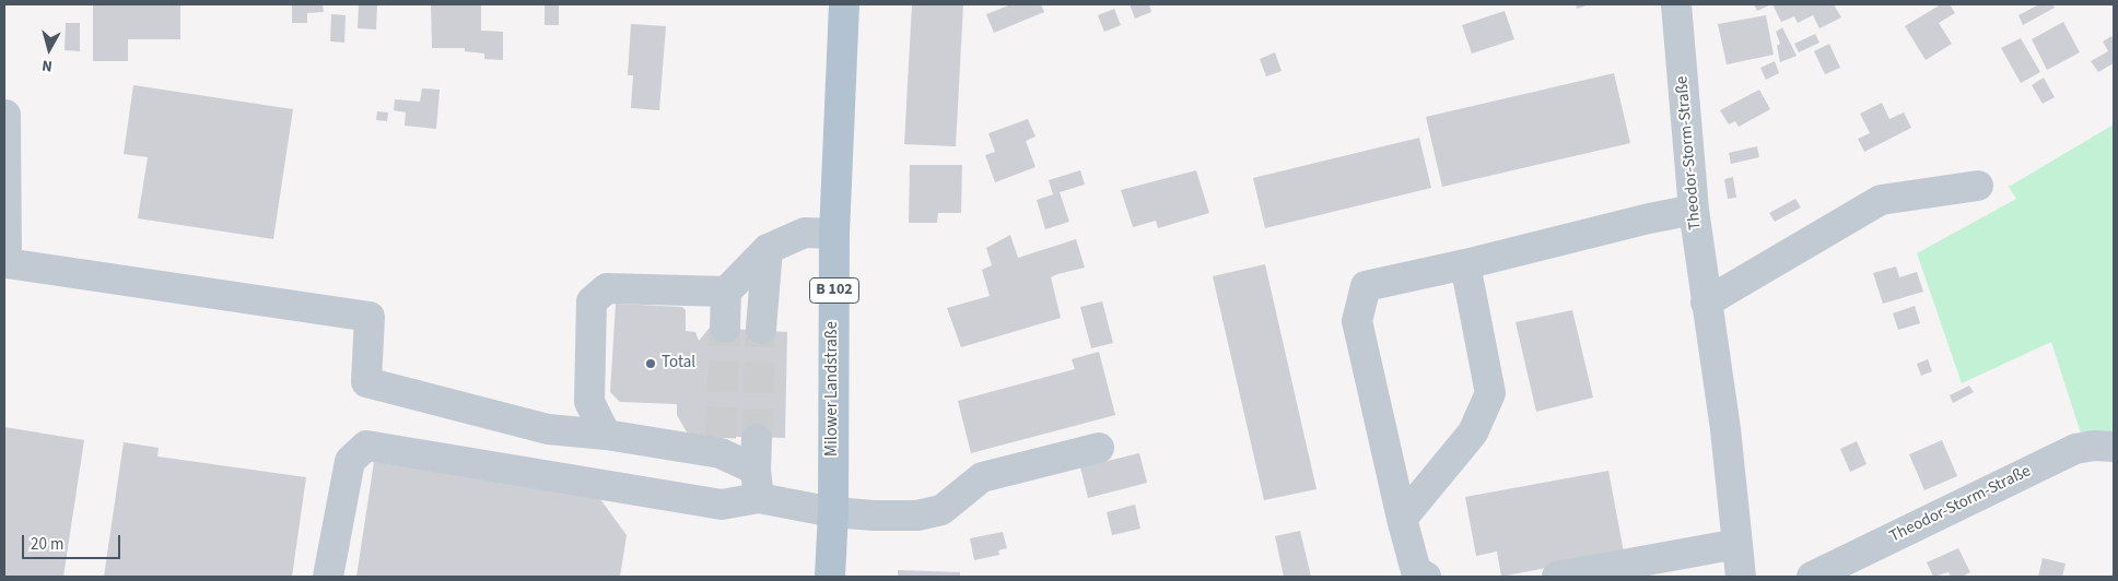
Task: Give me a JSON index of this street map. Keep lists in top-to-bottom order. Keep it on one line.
{"streets":{"main road":["B 102","Milower Landstraße"],"street":["Theodor-Storm-Straße"]},"places":["Total"],"scale_bar":"20 m","north":"bottom"}
